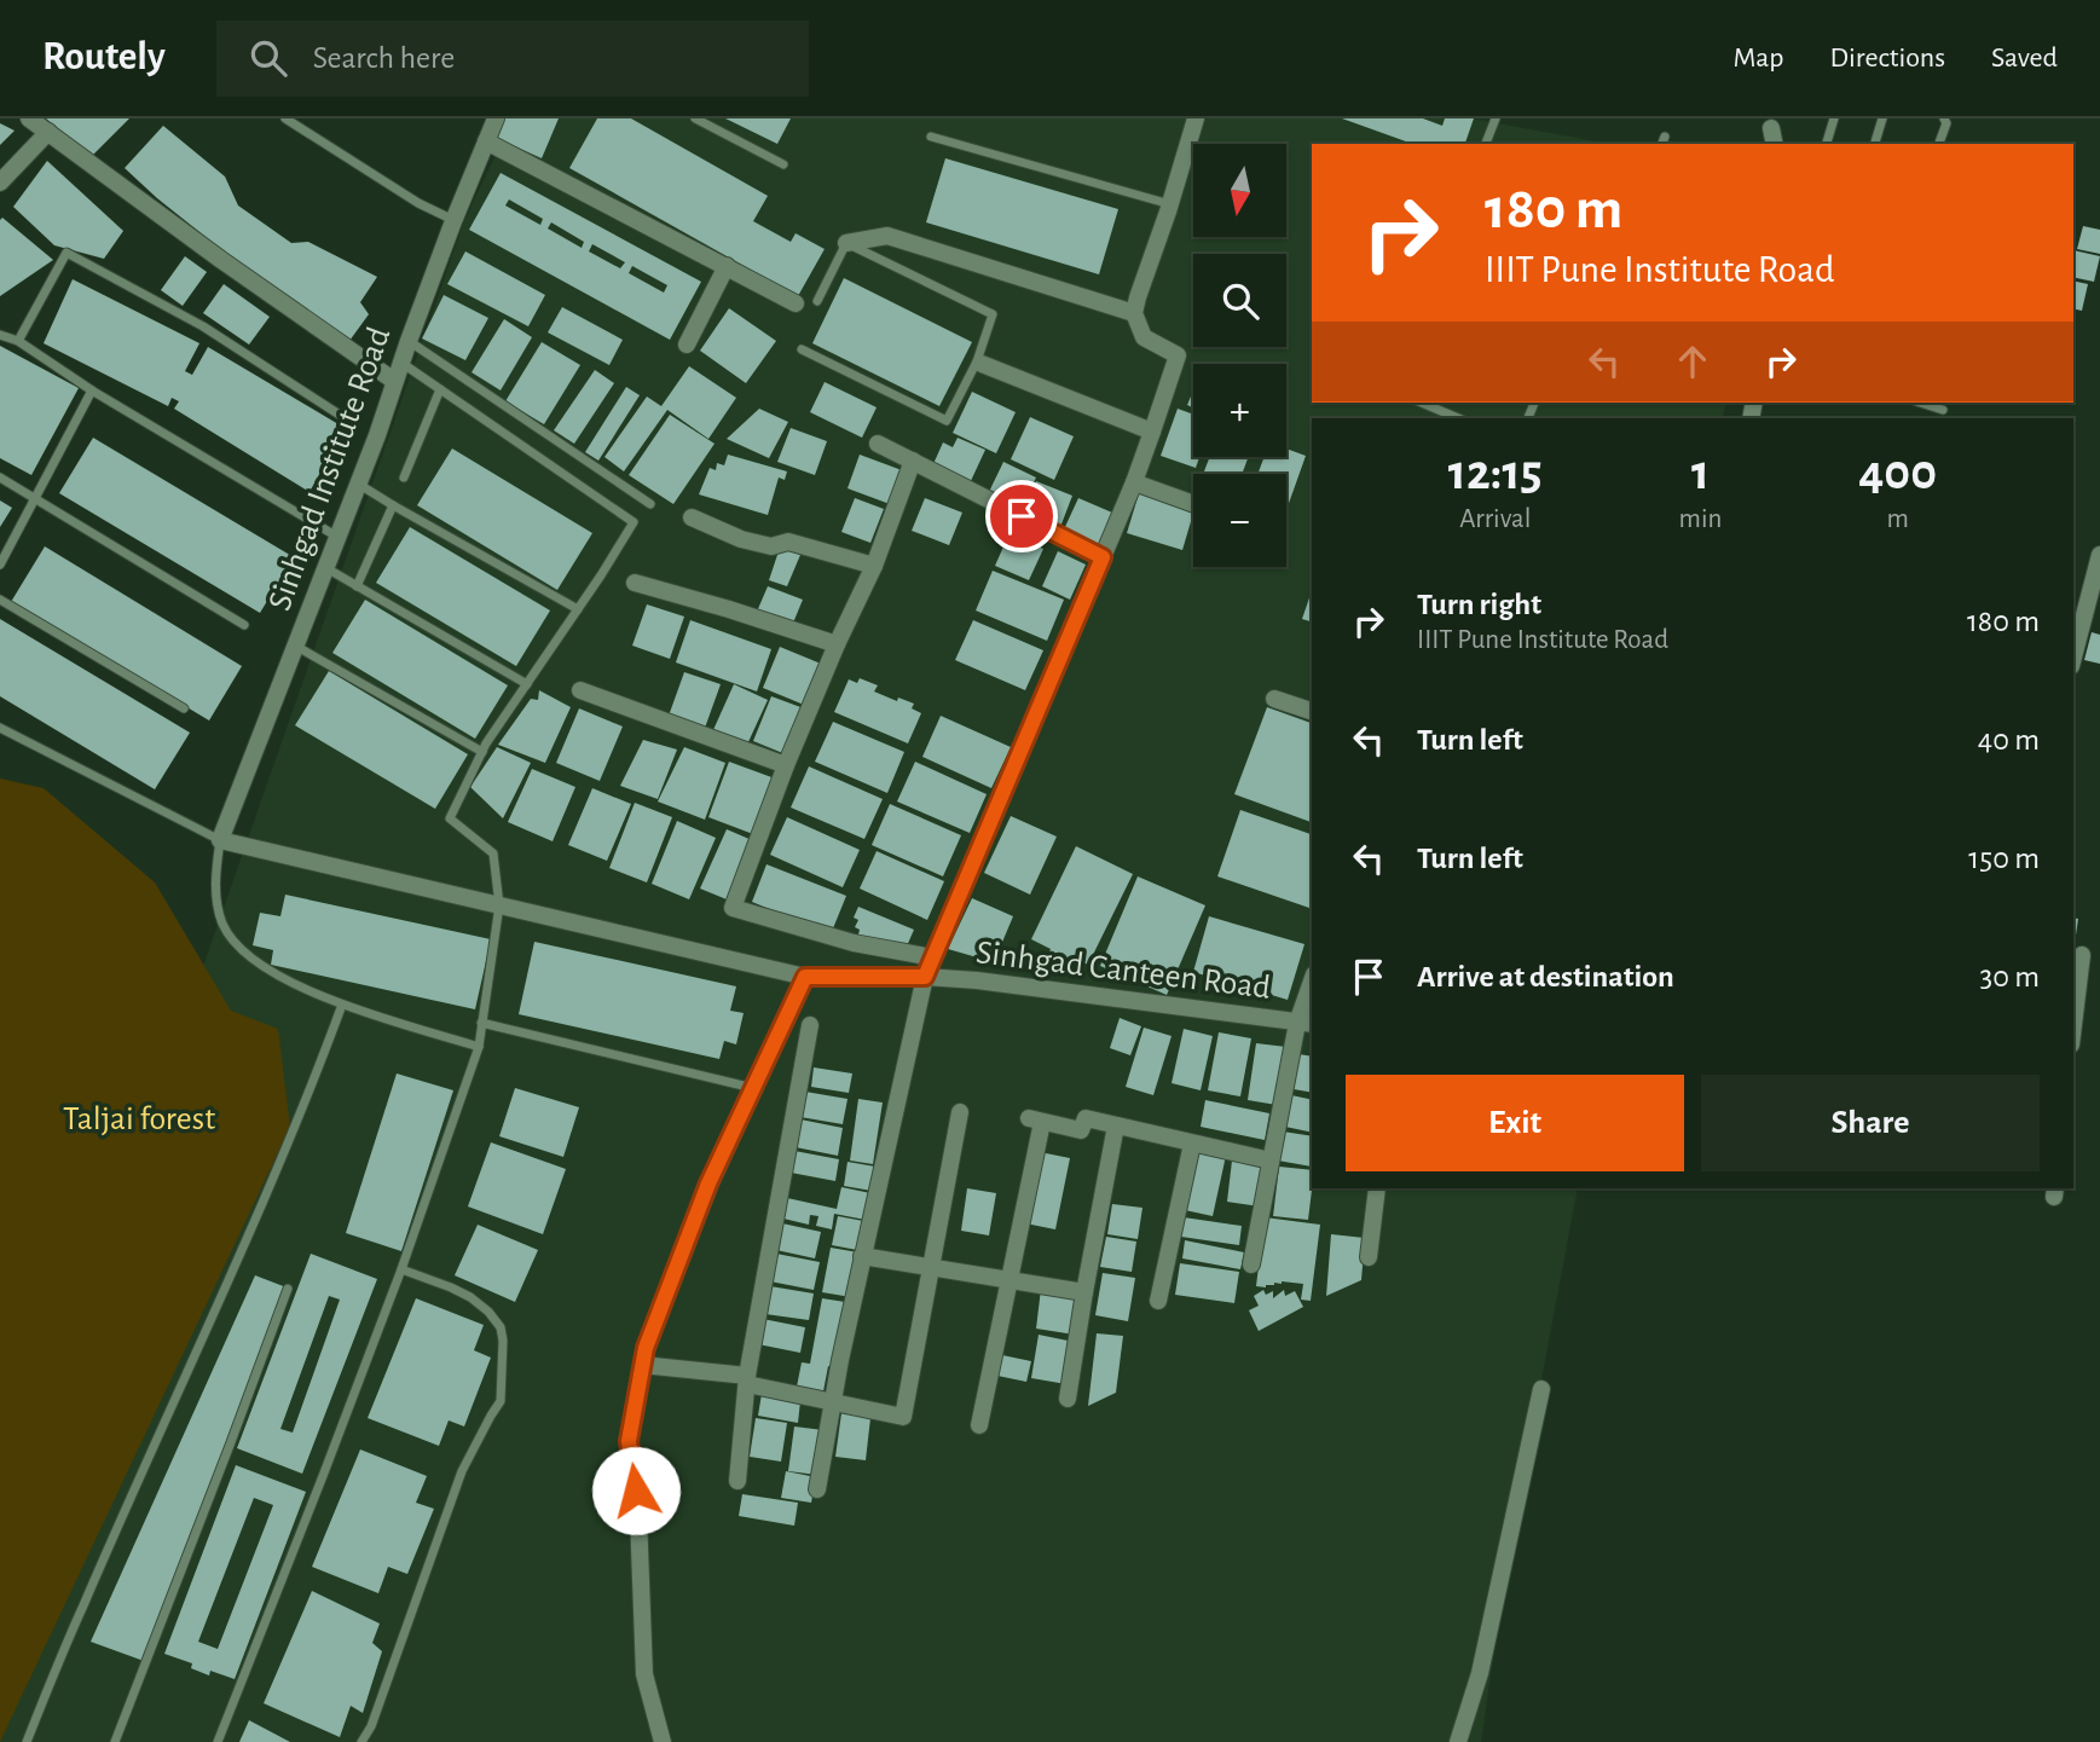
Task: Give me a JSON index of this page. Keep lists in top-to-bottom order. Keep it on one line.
{"streets":{"street":["Sinhgad Institute Road","Sinhgad Canteen Road"]},"crossings":[["Sinhgad Institute Road","Sinhgad Canteen Road"]],"parks":["Taljai forest"],"north":"bottom","page":{"header":"Routely","search":"Search here","nav":["Map","Directions","Saved"],"map_buttons":["+","−"],"turn":["180 m","IIIT Pune Institute Road"],"eta":["12:15","Arrival","1","min","400","m"],"list":[{"name":"Turn right","note":"IIIT Pune Institute Road","value":"180 m"},{"name":"Turn left","value":"40 m"},{"name":"Turn left","value":"150 m"},{"name":"Arrive at destination","value":"30 m"}],"buttons":["Exit","Share"]}}
